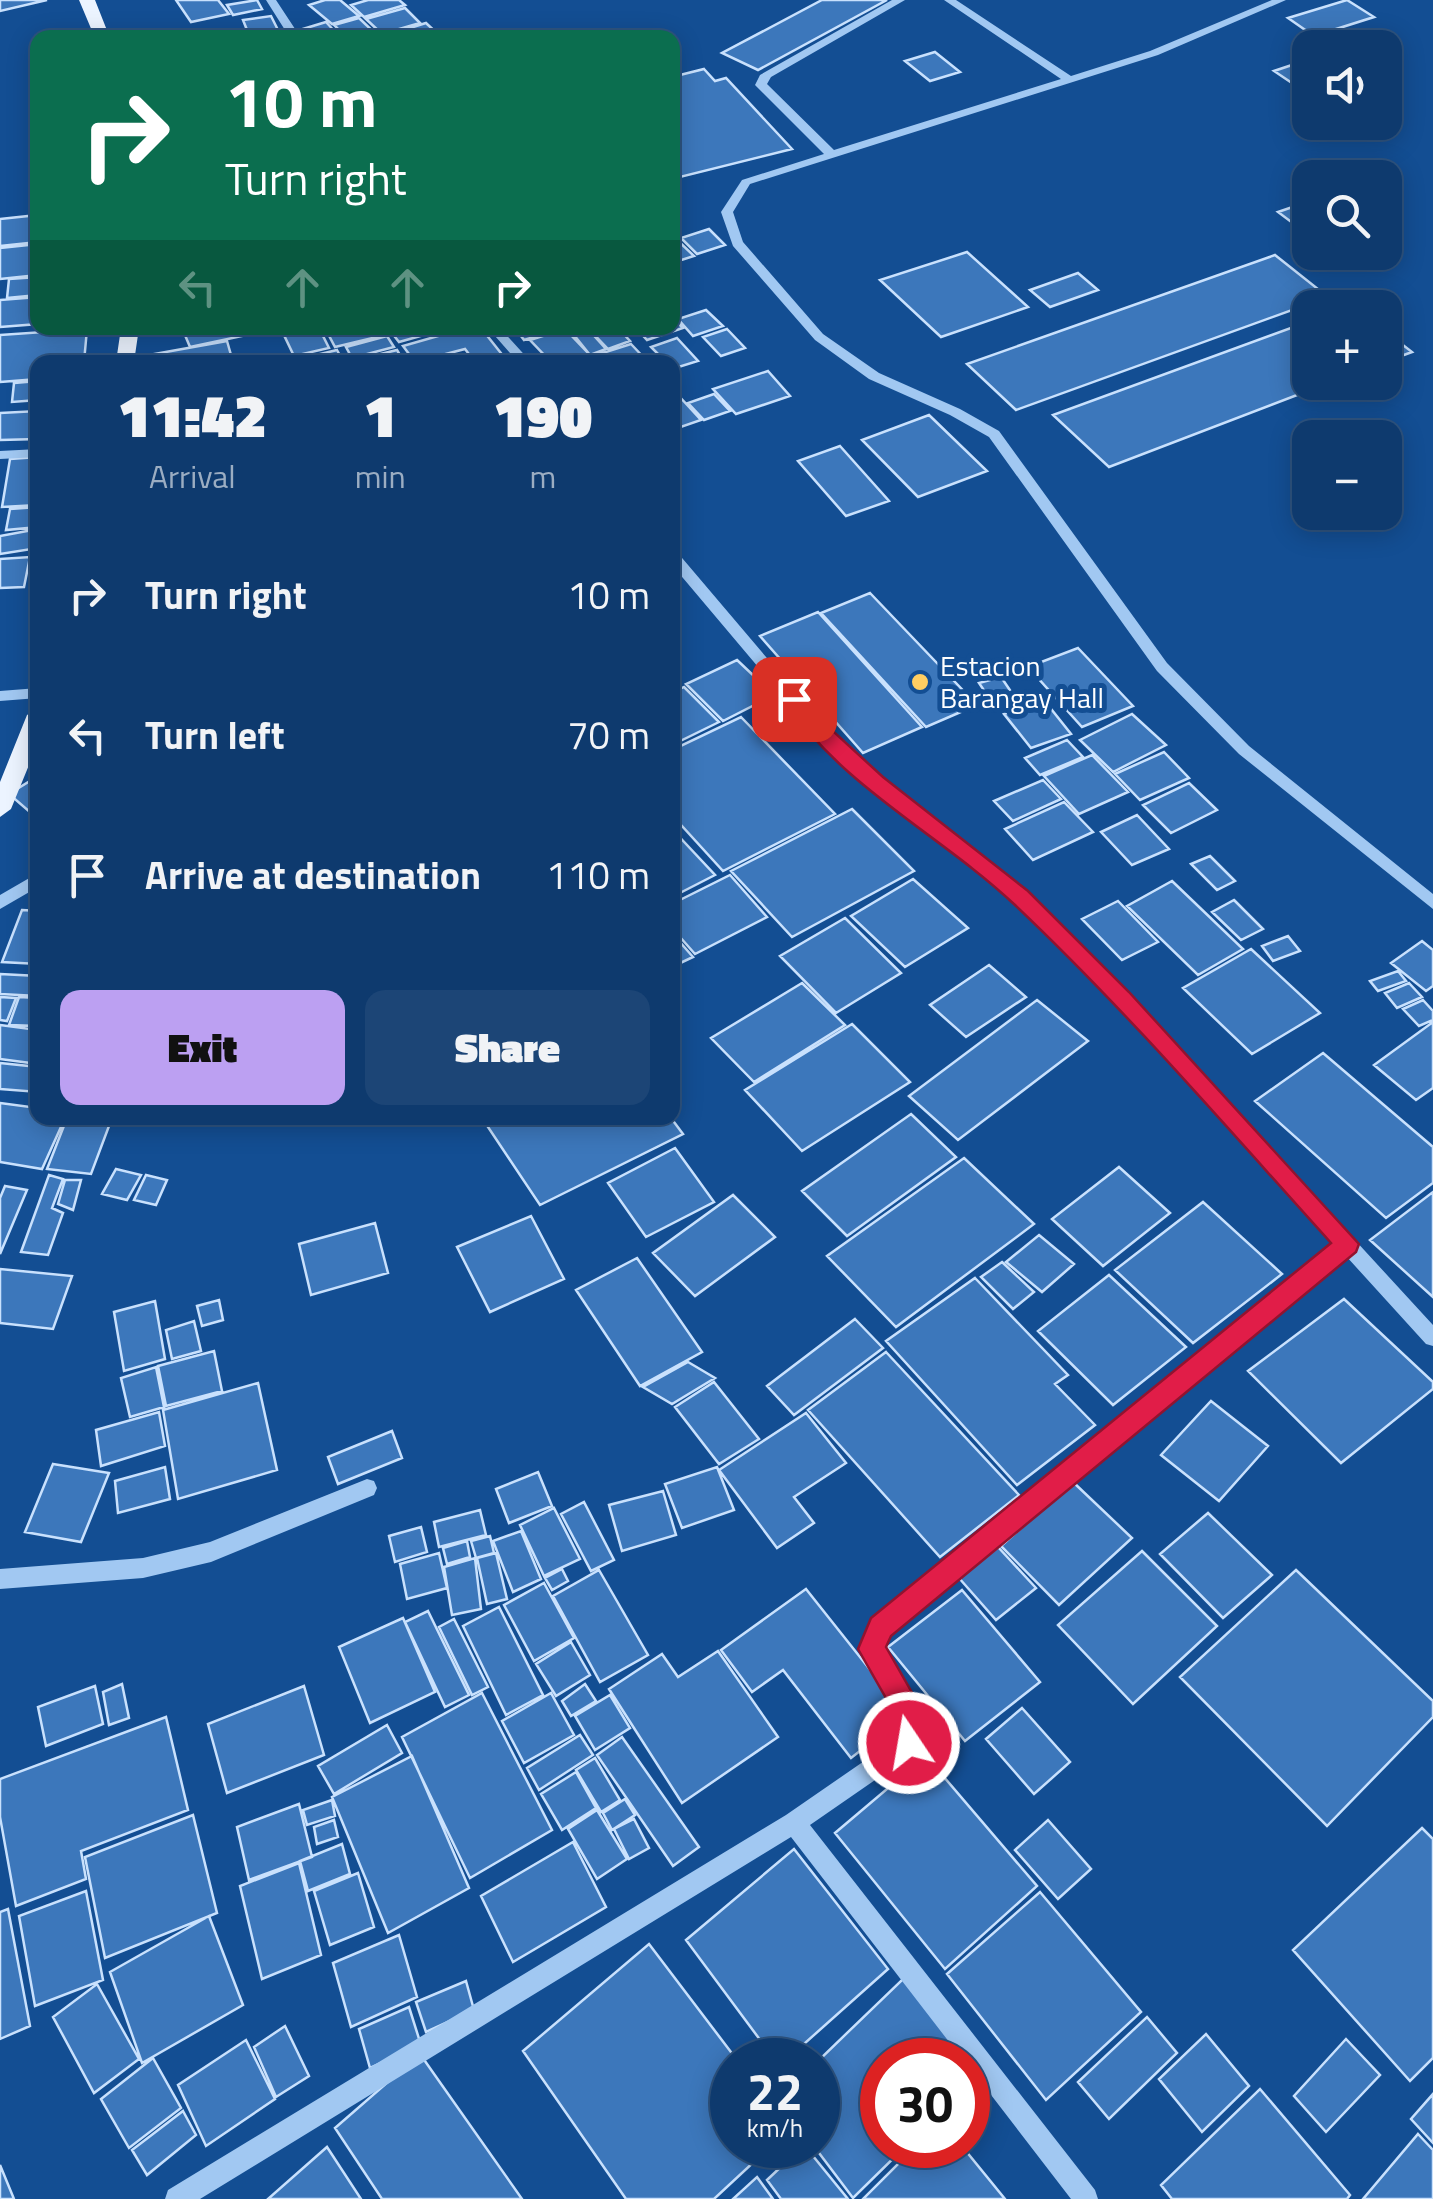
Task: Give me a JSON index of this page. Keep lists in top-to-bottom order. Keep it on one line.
{"places":["Estacion Barangay Hall"],"page":{"map_buttons":["+","−"],"turn":["10 m","Turn right"],"eta":["11:42","Arrival","1","min","190","m"],"list":[{"name":"Turn right","value":"10 m"},{"name":"Turn left","value":"70 m"},{"name":"Arrive at destination","value":"110 m"}],"buttons":["Exit","Share"],"speed":"22 km/h","limit":"30"}}
